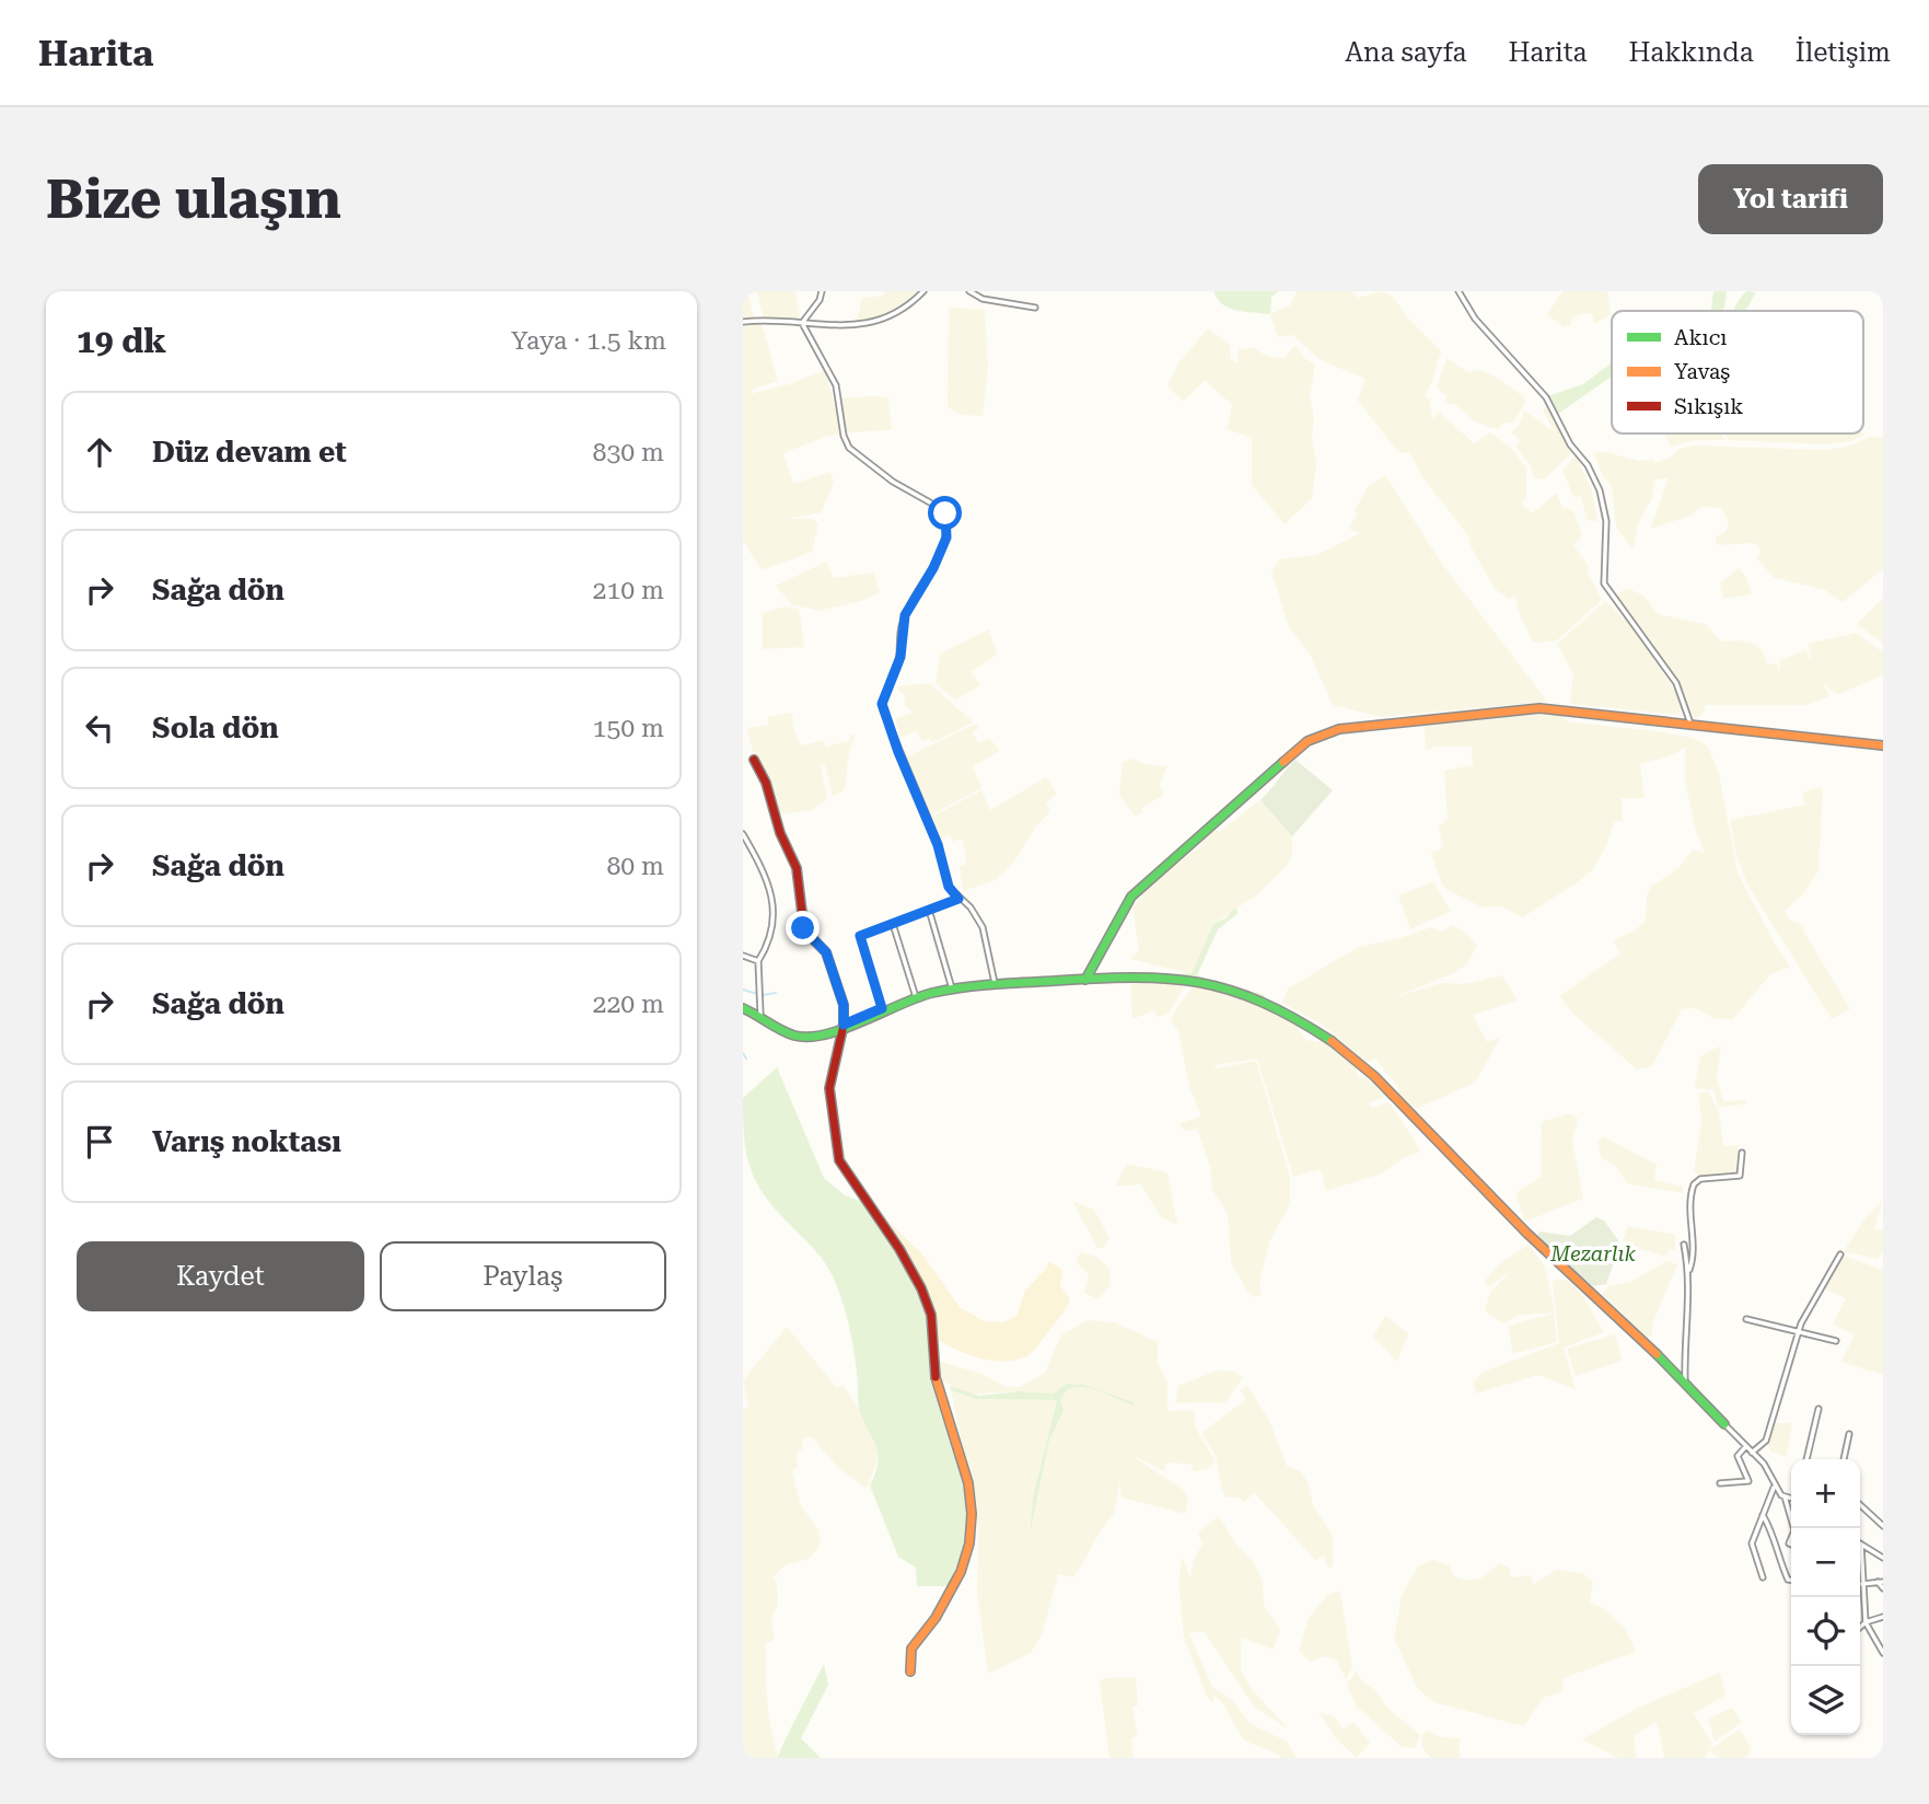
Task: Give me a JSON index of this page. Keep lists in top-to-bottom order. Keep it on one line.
{"parks":["Mezarlık"],"legend":["Akıcı","Yavaş","Sıkışık"],"page":{"header":"Harita","nav":["Ana sayfa","Harita","Hakkında","İletişim"],"buttons":["Yol tarifi",["Kaydet","Paylaş"]],"title":"Bize ulaşın","heading":["19 dk","Yaya · 1.5 km"],"list":[["Düz devam et","830 m"],["Sağa dön","210 m"],["Sola dön","150 m"],["Sağa dön","80 m"],["Sağa dön","220 m"],"Varış noktası"],"map_buttons":["+","−"]}}
